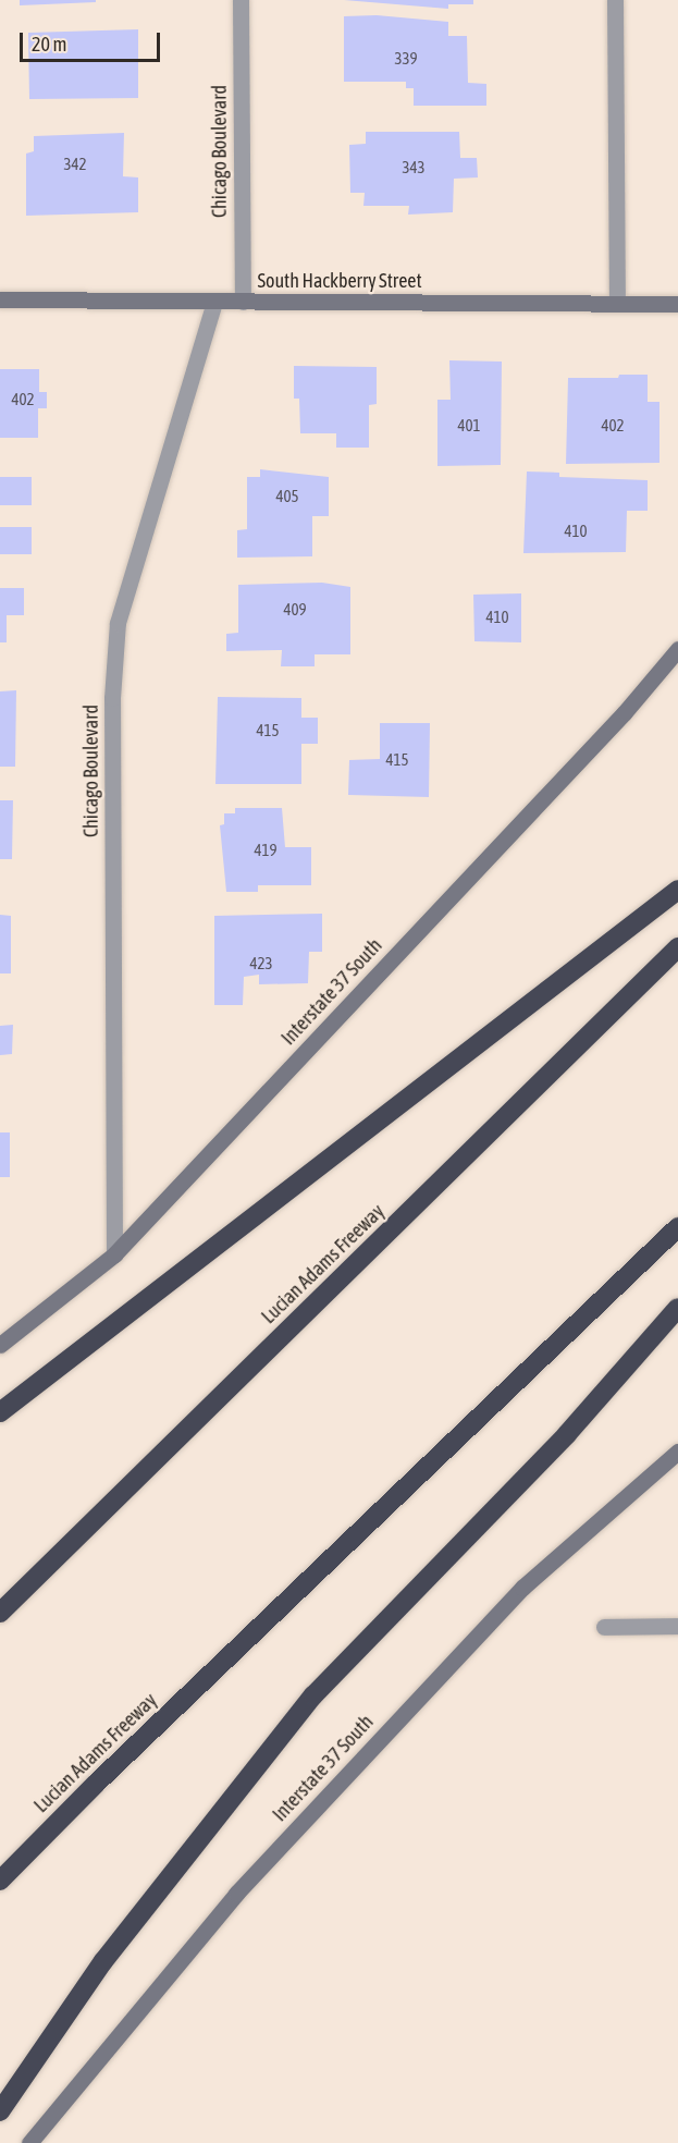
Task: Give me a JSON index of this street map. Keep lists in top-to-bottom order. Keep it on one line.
{"streets":{"highway":["Lucian Adams Freeway"],"main road":["South Hackberry Street","Interstate 37 South"],"street":["Chicago Boulevard"]},"crossings":[["Chicago Boulevard","South Hackberry Street"],["Chicago Boulevard","Interstate 37 South"]],"house_numbers":["339","342","343","402","401","402","405","410","409","410","415","415","419","423"],"scale_bar":"20 m"}
